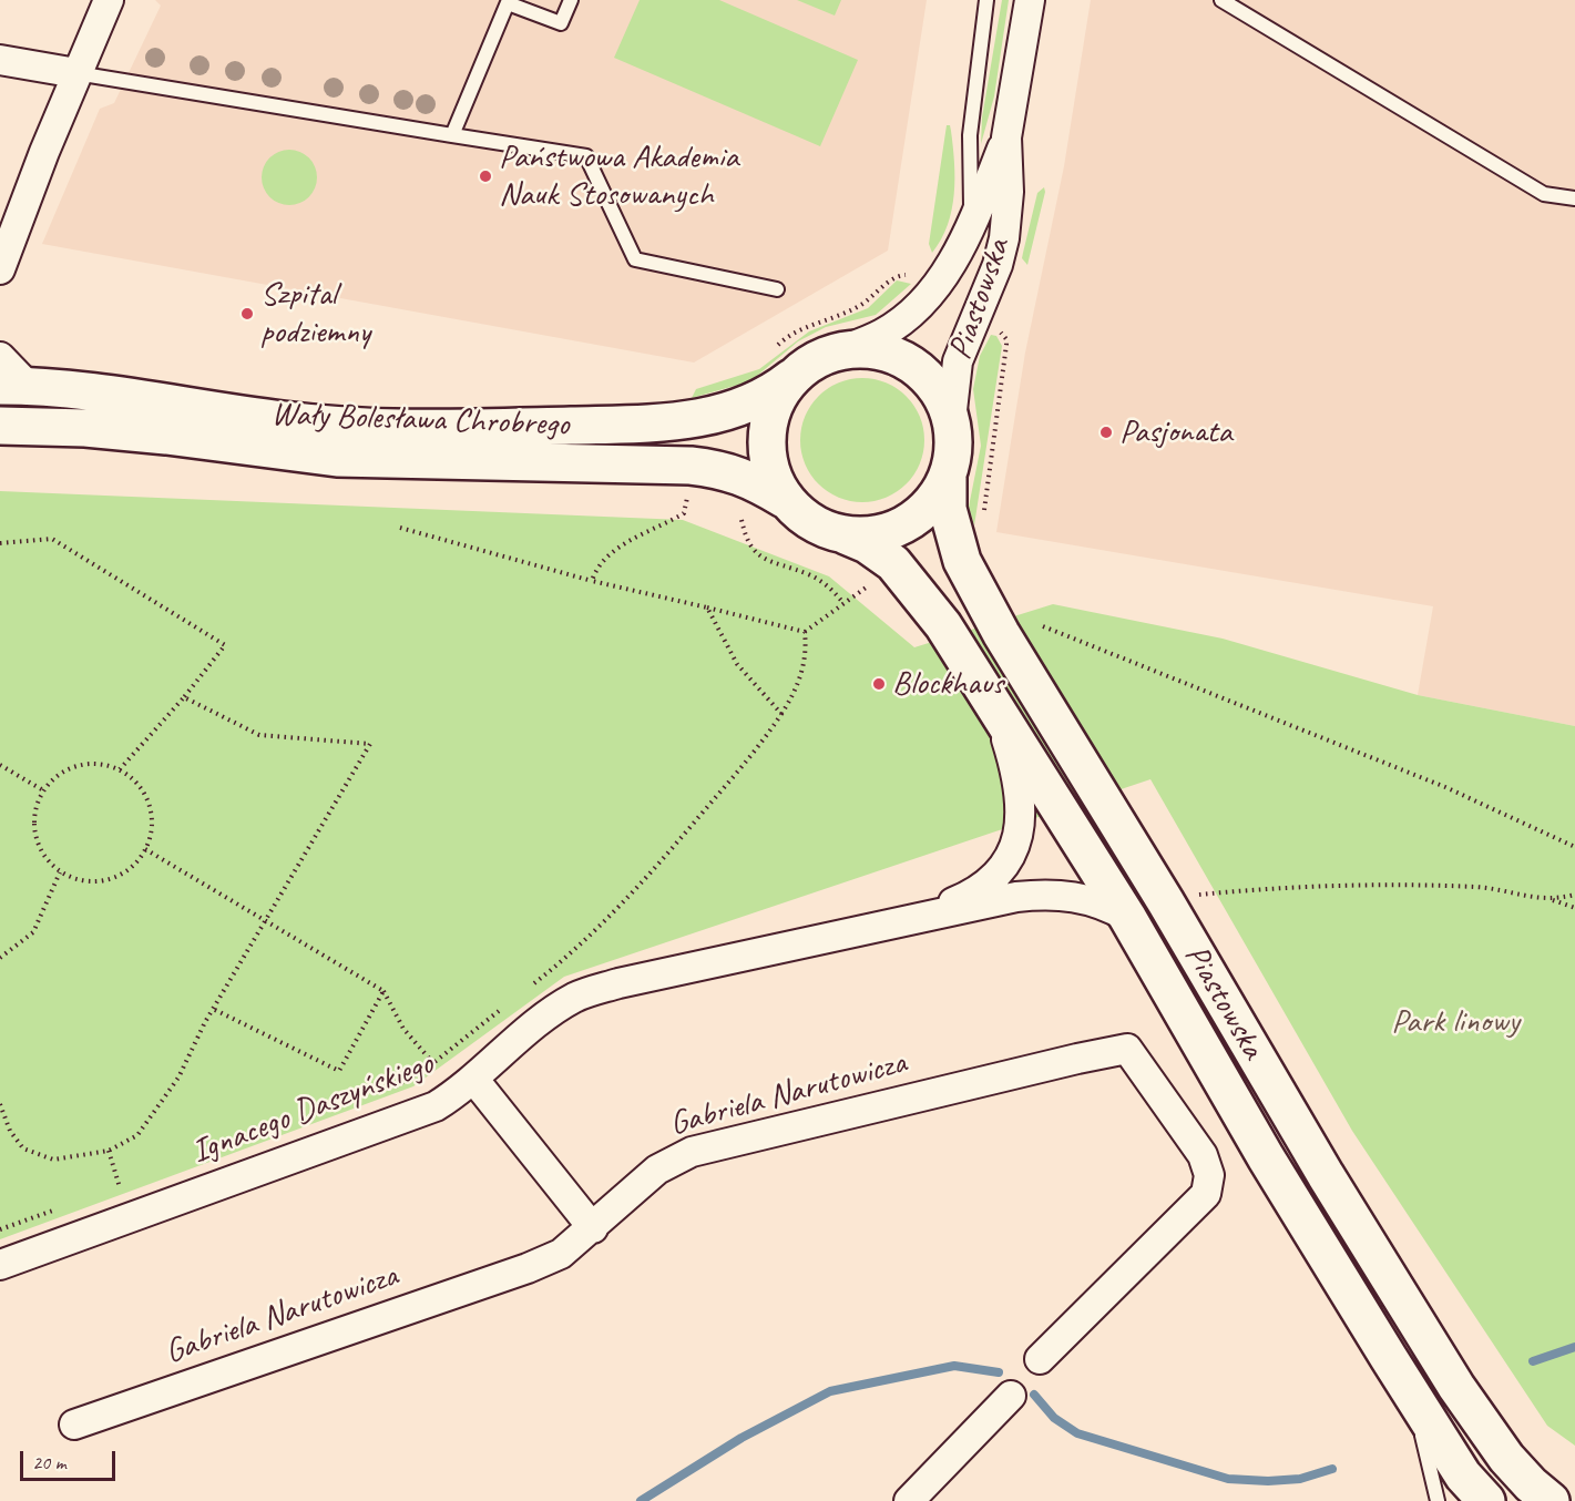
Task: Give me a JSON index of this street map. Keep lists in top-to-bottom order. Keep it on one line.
{"streets":{"main road":["Piastowska","Wały Bolesława Chrobrego"],"street":["Gabriela Narutowicza","Ignacego Daszyńskiego"]},"crossings":[["Piastowska","Wały Bolesława Chrobrego"],["Piastowska","Ignacego Daszyńskiego"]],"parks":["Park linowy"],"places":["Państwowa Akademia Nauk Stosowanych","Szpital podziemny","Pasjonata","Blockhaus"],"scale_bar":"20 m"}
